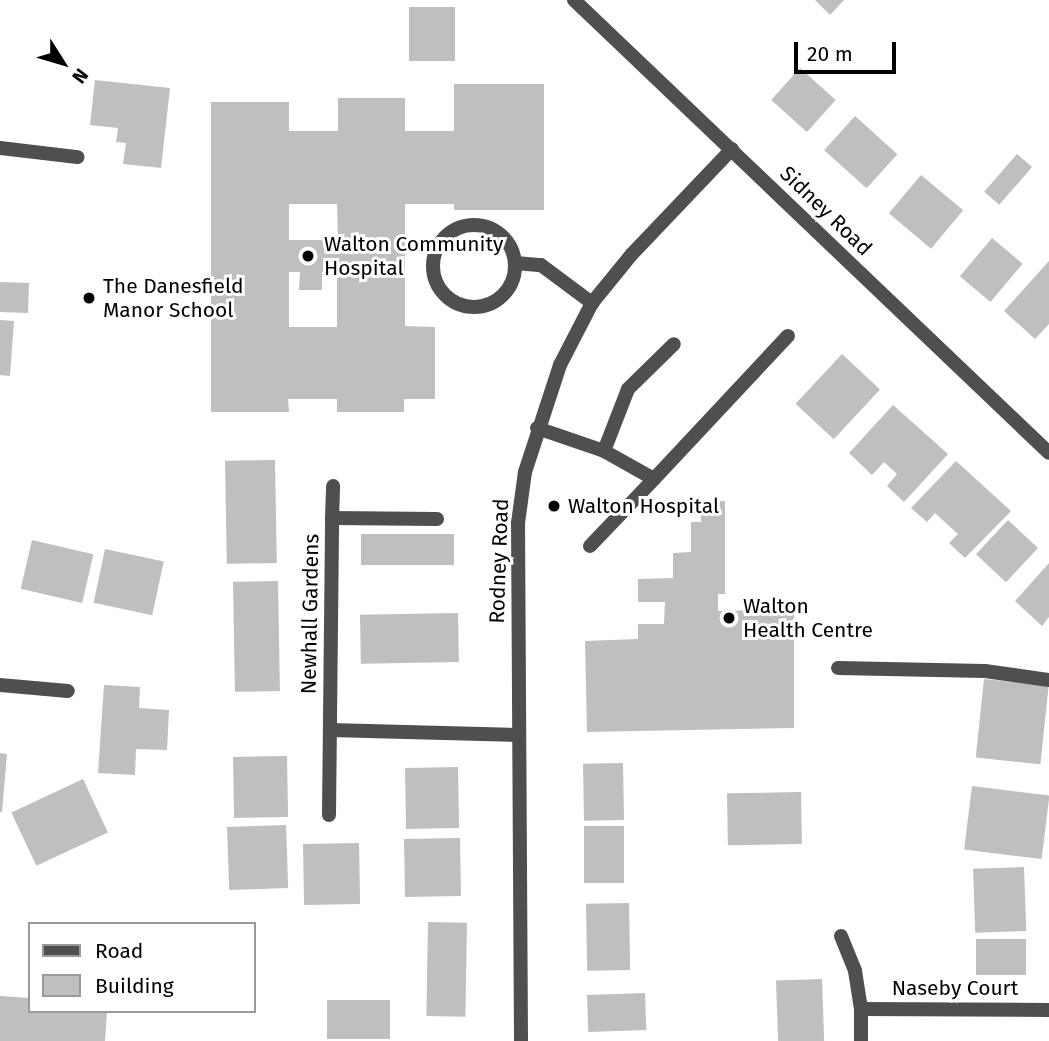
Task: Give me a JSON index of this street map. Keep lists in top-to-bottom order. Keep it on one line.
{"streets":{"street":["Sidney Road","Rodney Road","Newhall Gardens","Naseby Court"]},"crossings":[["Sidney Road","Rodney Road"]],"places":["Walton Community Hospital","The Danesfield Manor School","Walton Hospital","Walton Health Centre"],"legend":["Road","Building"],"scale_bar":"20 m","north":"bottom right"}
